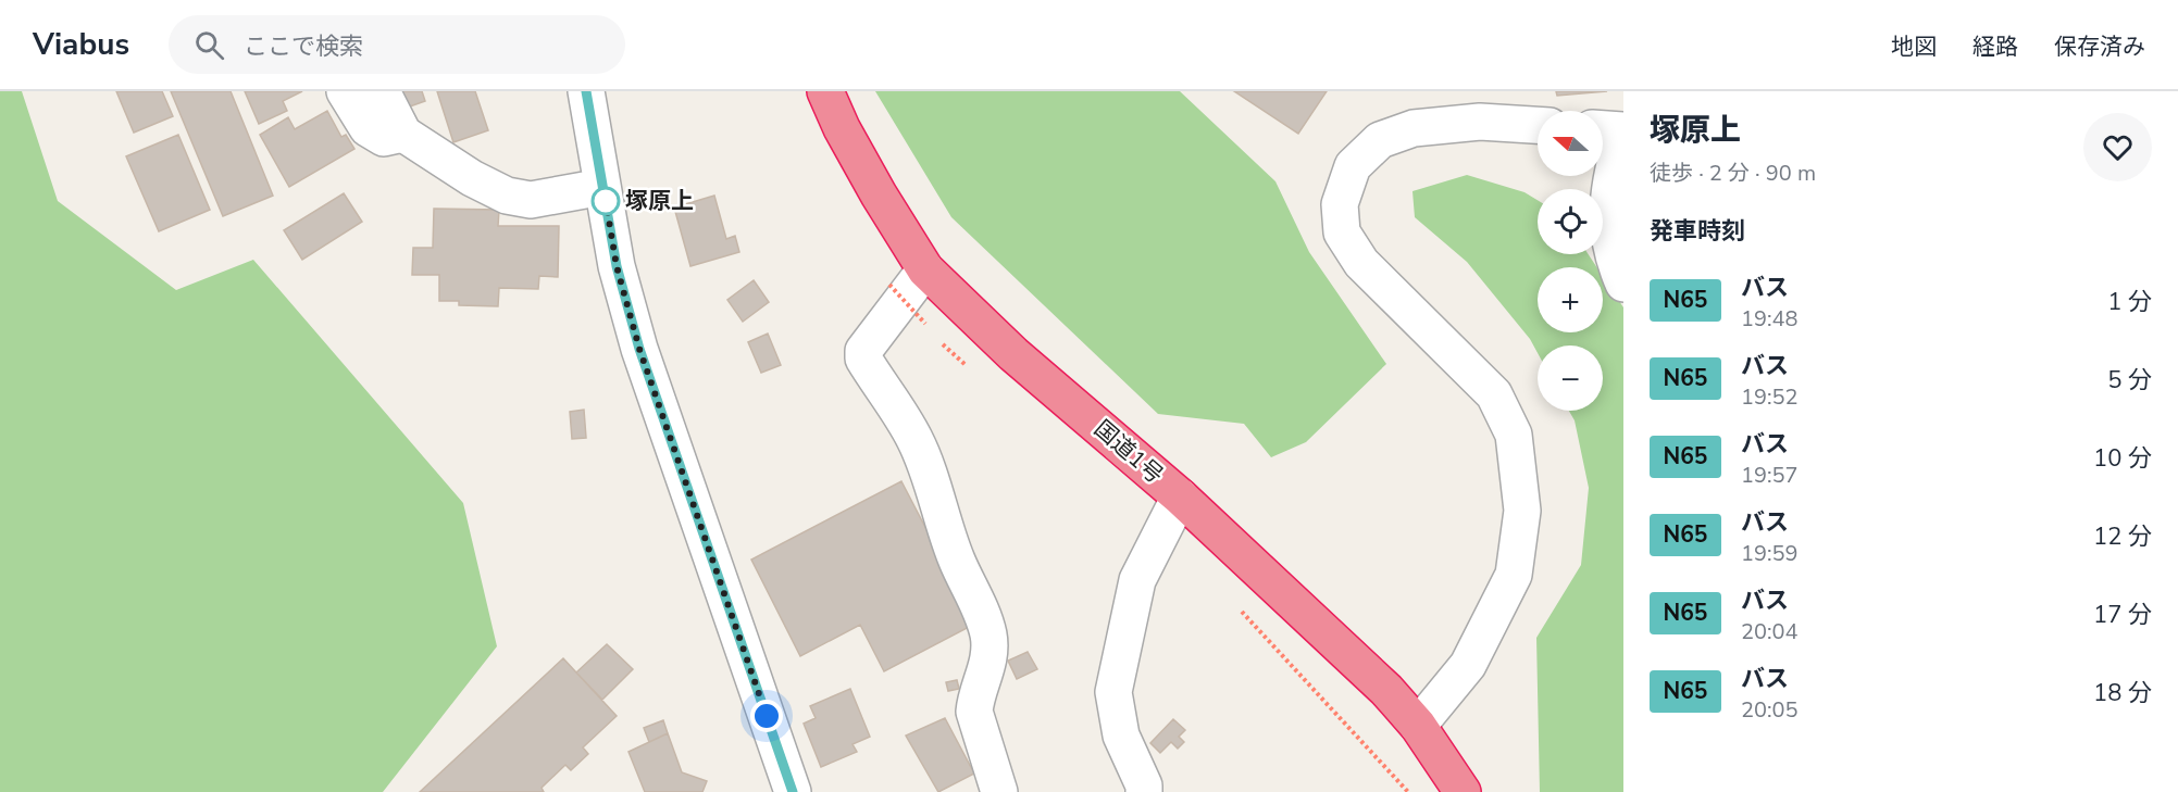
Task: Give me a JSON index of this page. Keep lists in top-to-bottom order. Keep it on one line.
{"streets":{"highway":["国道1号"]},"places":["塚原上"],"lines":["bus line N65"],"north":"left","page":{"header":"Viabus","search":"ここで検索","nav":["地図","経路","保存済み"],"heading":[["塚原上","徒歩 · 2 分 · 90 m"],"発車時刻"],"map_buttons":["+","−"],"list":[{"mark":"N65","name":"バス","note":"19:48","value":"1 分"},{"mark":"N65","name":"バス","note":"19:52","value":"5 分"},{"mark":"N65","name":"バス","note":"19:57","value":"10 分"},{"mark":"N65","name":"バス","note":"19:59","value":"12 分"},{"mark":"N65","name":"バス","note":"20:04","value":"17 分"},{"mark":"N65","name":"バス","note":"20:05","value":"18 分"}]}}
